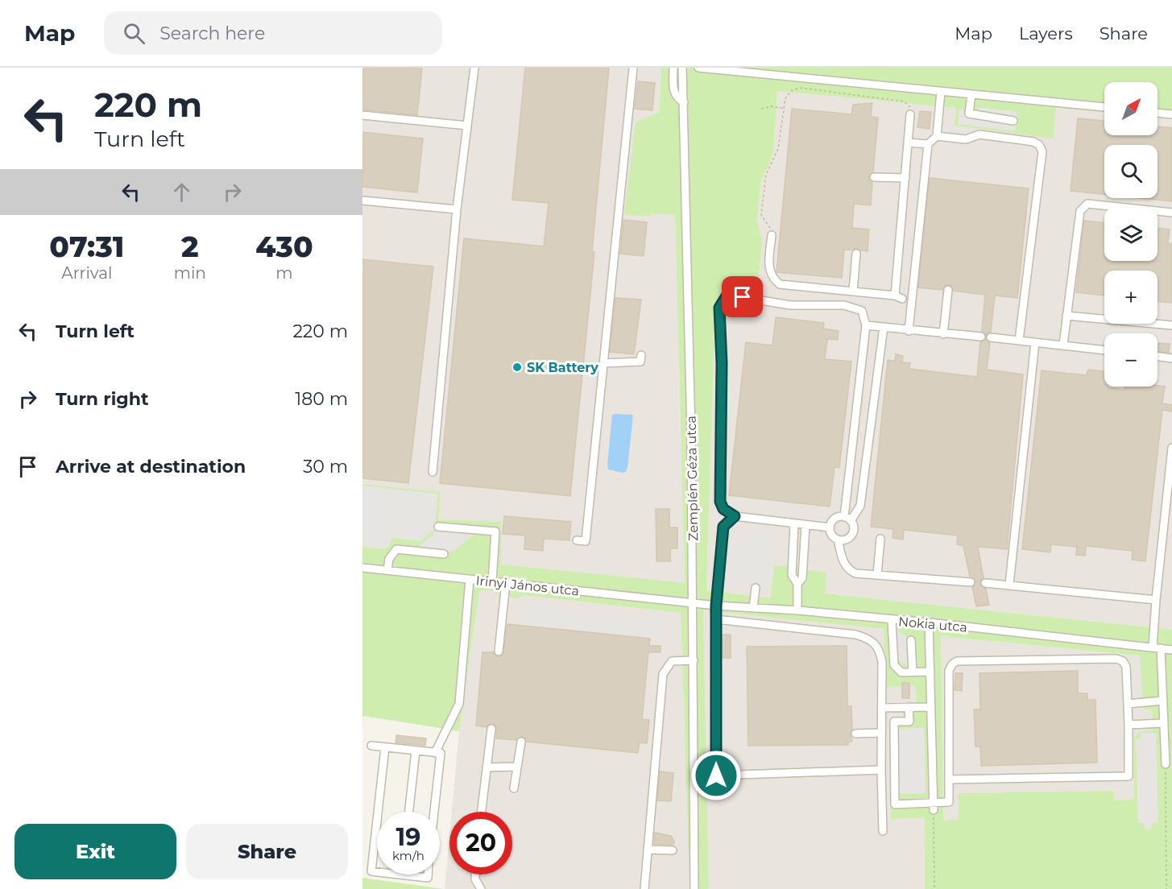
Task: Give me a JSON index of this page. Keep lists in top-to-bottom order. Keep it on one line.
{"streets":{"street":["Zemplén Géza utca","Irinyi János utca","Nokia utca"]},"crossings":[["Zemplén Géza utca","Irinyi János utca"],["Zemplén Géza utca","Nokia utca"],["Irinyi János utca","Nokia utca"]],"places":["SK Battery"],"north":"top right","page":{"header":"Map","search":"Search here","nav":["Map","Layers","Share"],"turn":["220 m","Turn left"],"map_buttons":["+","−"],"eta":["07:31","Arrival","2","min","430","m"],"list":[{"name":"Turn left","value":"220 m"},{"name":"Turn right","value":"180 m"},{"name":"Arrive at destination","value":"30 m"}],"speed":"19 km/h","limit":"20","buttons":["Exit","Share"]}}
